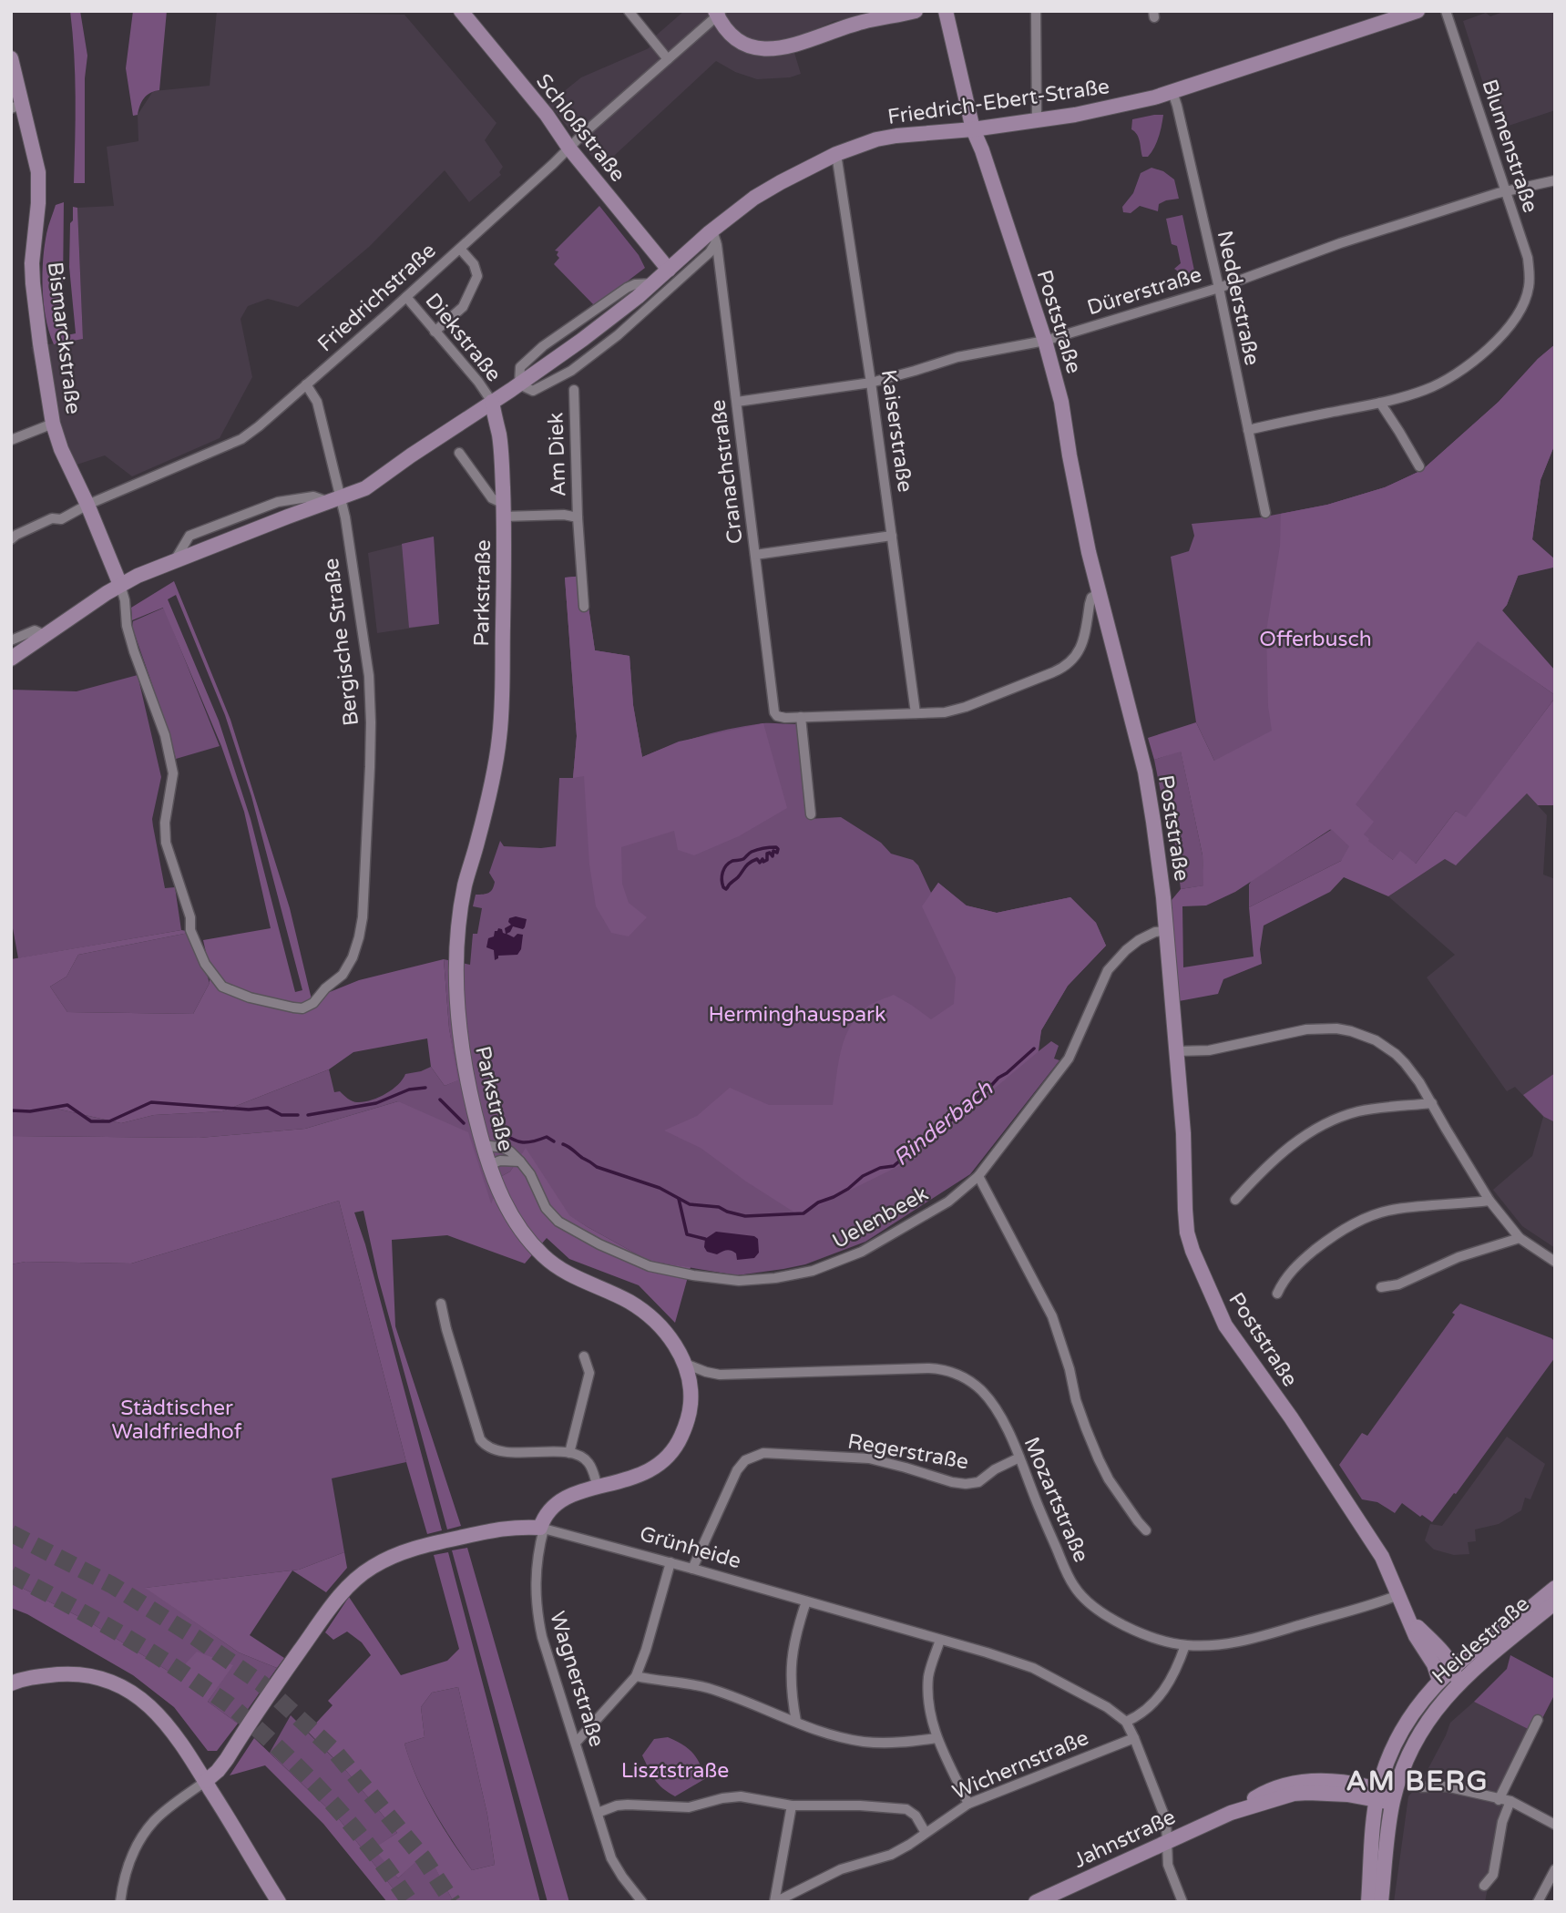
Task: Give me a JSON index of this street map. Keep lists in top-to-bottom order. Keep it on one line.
{"streets":{"street":["Friedrich-Ebert-Straße","Schloßstraße","Blumenstraße","Dürerstraße","Friedrichstraße","Nedderstraße","Poststraße","Diekstraße","Bismarckstraße","Kaiserstraße","Am Diek","Cranachstraße","Parkstraße","Bergische Straße","Uelenbeek","Regerstraße","Mozartstraße","Grünheide","Heidestraße","Wagnerstraße","Wichernstraße","Jahnstraße"]},"crossings":[["Friedrich-Ebert-Straße","Schloßstraße"],["Friedrich-Ebert-Straße","Nedderstraße"],["Friedrich-Ebert-Straße","Poststraße"],["Friedrich-Ebert-Straße","Diekstraße"],["Friedrich-Ebert-Straße","Bismarckstraße"],["Friedrich-Ebert-Straße","Kaiserstraße"],["Friedrich-Ebert-Straße","Cranachstraße"],["Friedrich-Ebert-Straße","Parkstraße"],["Friedrich-Ebert-Straße","Bergische Straße"],["Schloßstraße","Friedrichstraße"],["Blumenstraße","Dürerstraße"],["Blumenstraße","Nedderstraße"],["Dürerstraße","Nedderstraße"],["Dürerstraße","Poststraße"],["Dürerstraße","Kaiserstraße"],["Dürerstraße","Cranachstraße"],["Friedrichstraße","Diekstraße"],["Friedrichstraße","Bismarckstraße"],["Friedrichstraße","Bergische Straße"],["Poststraße","Uelenbeek"],["Poststraße","Mozartstraße"],["Poststraße","Heidestraße"],["Diekstraße","Parkstraße"],["Bismarckstraße","Bergische Straße"],["Am Diek","Parkstraße"],["Parkstraße","Uelenbeek"],["Parkstraße","Mozartstraße"],["Parkstraße","Grünheide"],["Parkstraße","Wagnerstraße"],["Regerstraße","Mozartstraße"],["Regerstraße","Grünheide"],["Grünheide","Wagnerstraße"],["Grünheide","Wichernstraße"],["Grünheide","Jahnstraße"],["Heidestraße","Jahnstraße"]],"districts":["AM BERG"],"water":["Rinderbach"],"parks":["Offerbusch","Herminghauspark","Städtischer Waldfriedhof","Lisztstraße"]}
